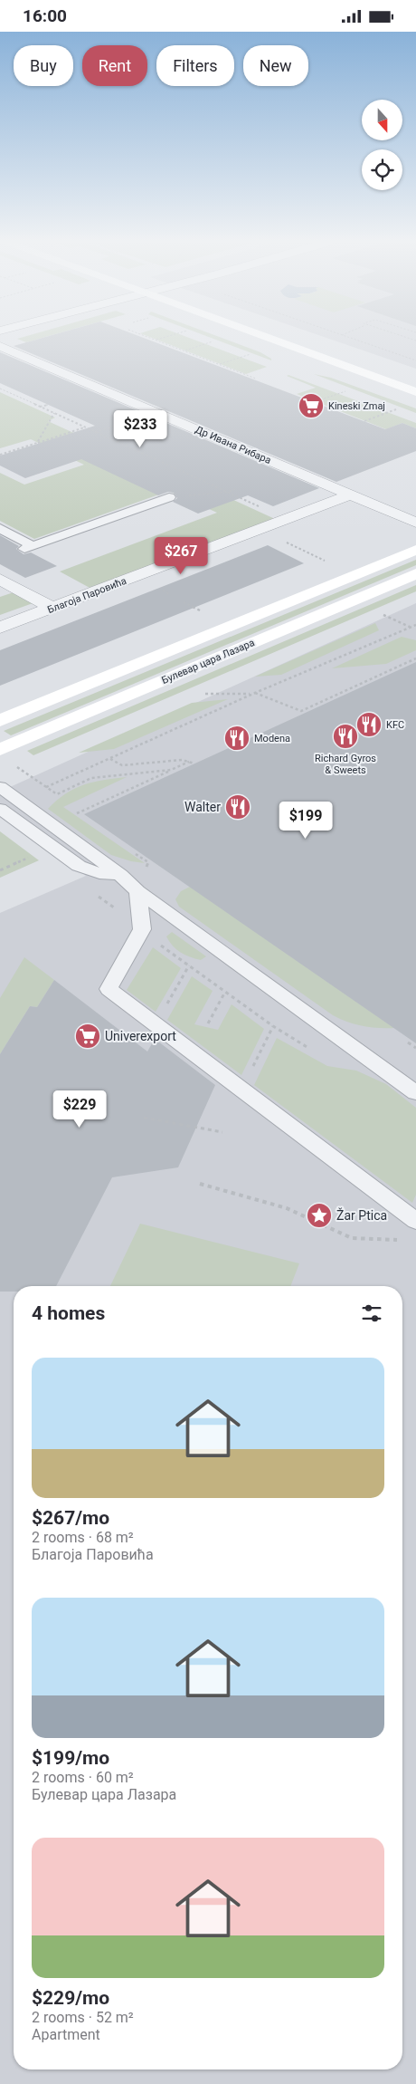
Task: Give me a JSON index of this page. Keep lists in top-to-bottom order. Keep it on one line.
{"streets":{"main road":["Булевар цара Лазара"],"street":["Др Ивана Рибара","Благоја Паровића"]},"crossings":[["Др Ивана Рибара","Благоја Паровића"]],"places":{"supermarket":["Kineski Zmaj","Univerexport"],"restaurant":["KFC","Richard Gyros & Sweets","Modena","Walter"],"place":["Žar Ptica"]},"north":"bottom","page":{"status":"16:00","chip":["Buy","Rent","Filters","New"],"price":["$233","$267","$199","$229"],"heading":"4 homes","list":[{"name":"$267/mo","note":"2 rooms · 68 m² · Благоја Паровића"},{"name":"$199/mo","note":"2 rooms · 60 m² · Булевар цара Лазара"},{"name":"$229/mo","note":"2 rooms · 52 m² · Apartment"}]}}
